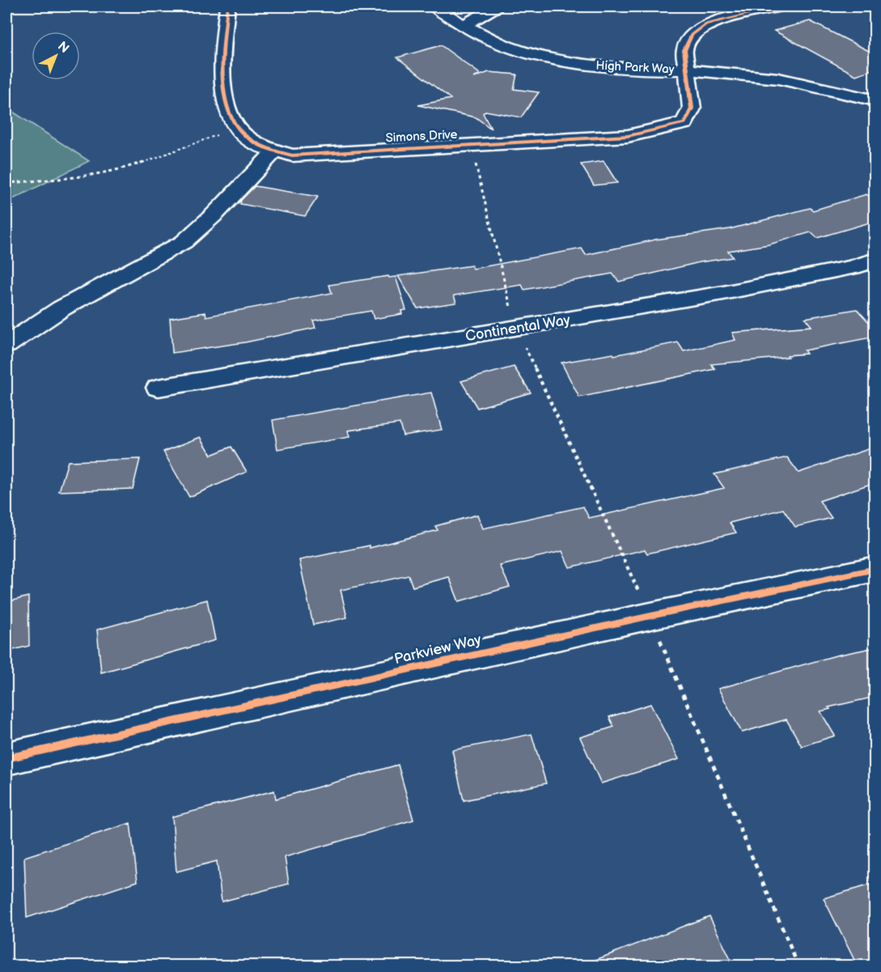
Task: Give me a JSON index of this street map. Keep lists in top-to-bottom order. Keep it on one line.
{"streets":{"street":["High Park Way","Simons Drive","Continental Way","Parkview Way"]},"crossings":[["High Park Way","Simons Drive"]],"north":"top right"}
